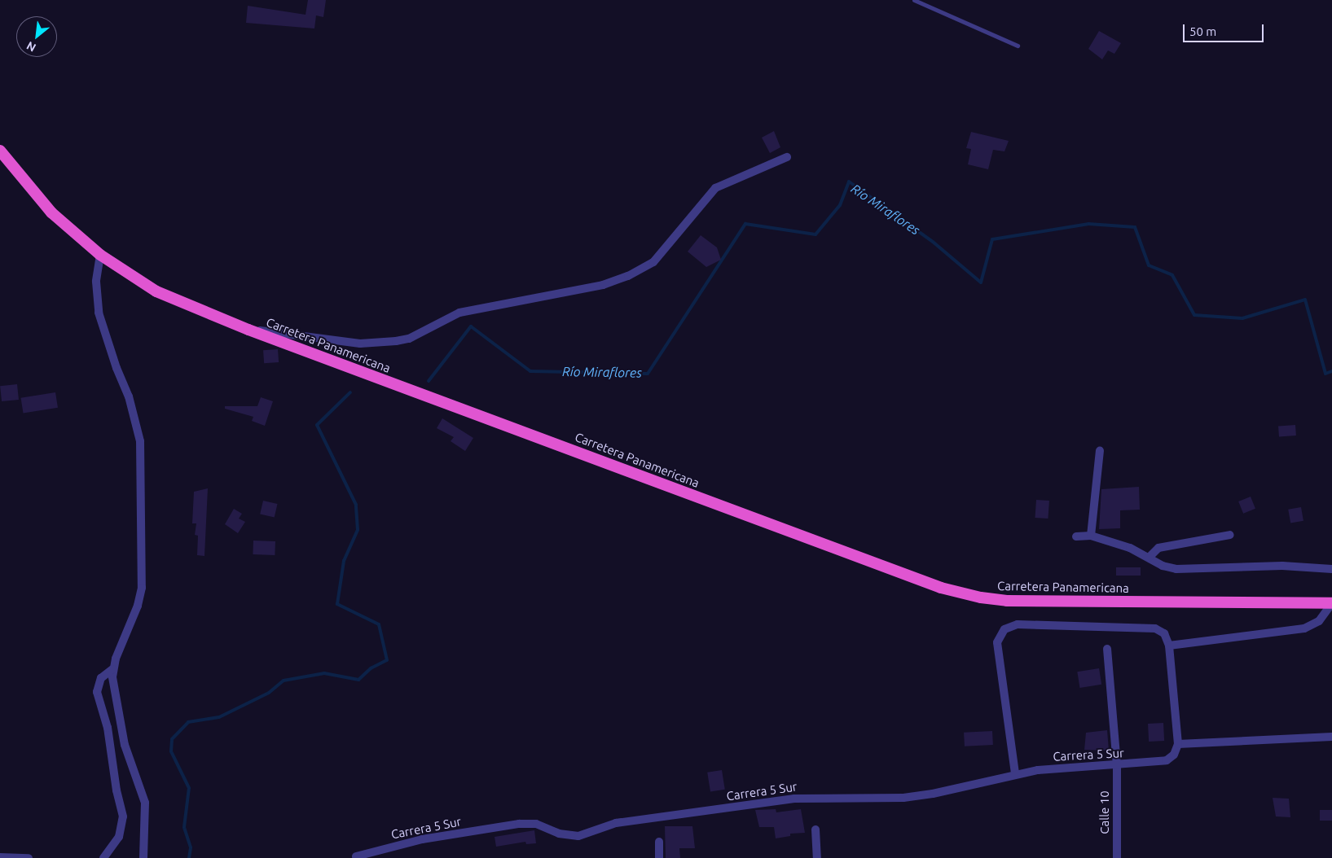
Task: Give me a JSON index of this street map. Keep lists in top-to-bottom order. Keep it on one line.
{"streets":{"highway":["Carretera Panamericana"],"street":["Carrera 5 Sur","Calle 10"]},"crossings":[["Carrera 5 Sur","Calle 10"]],"water":["Río Miraflores"],"scale_bar":"50 m","north":"bottom left"}
